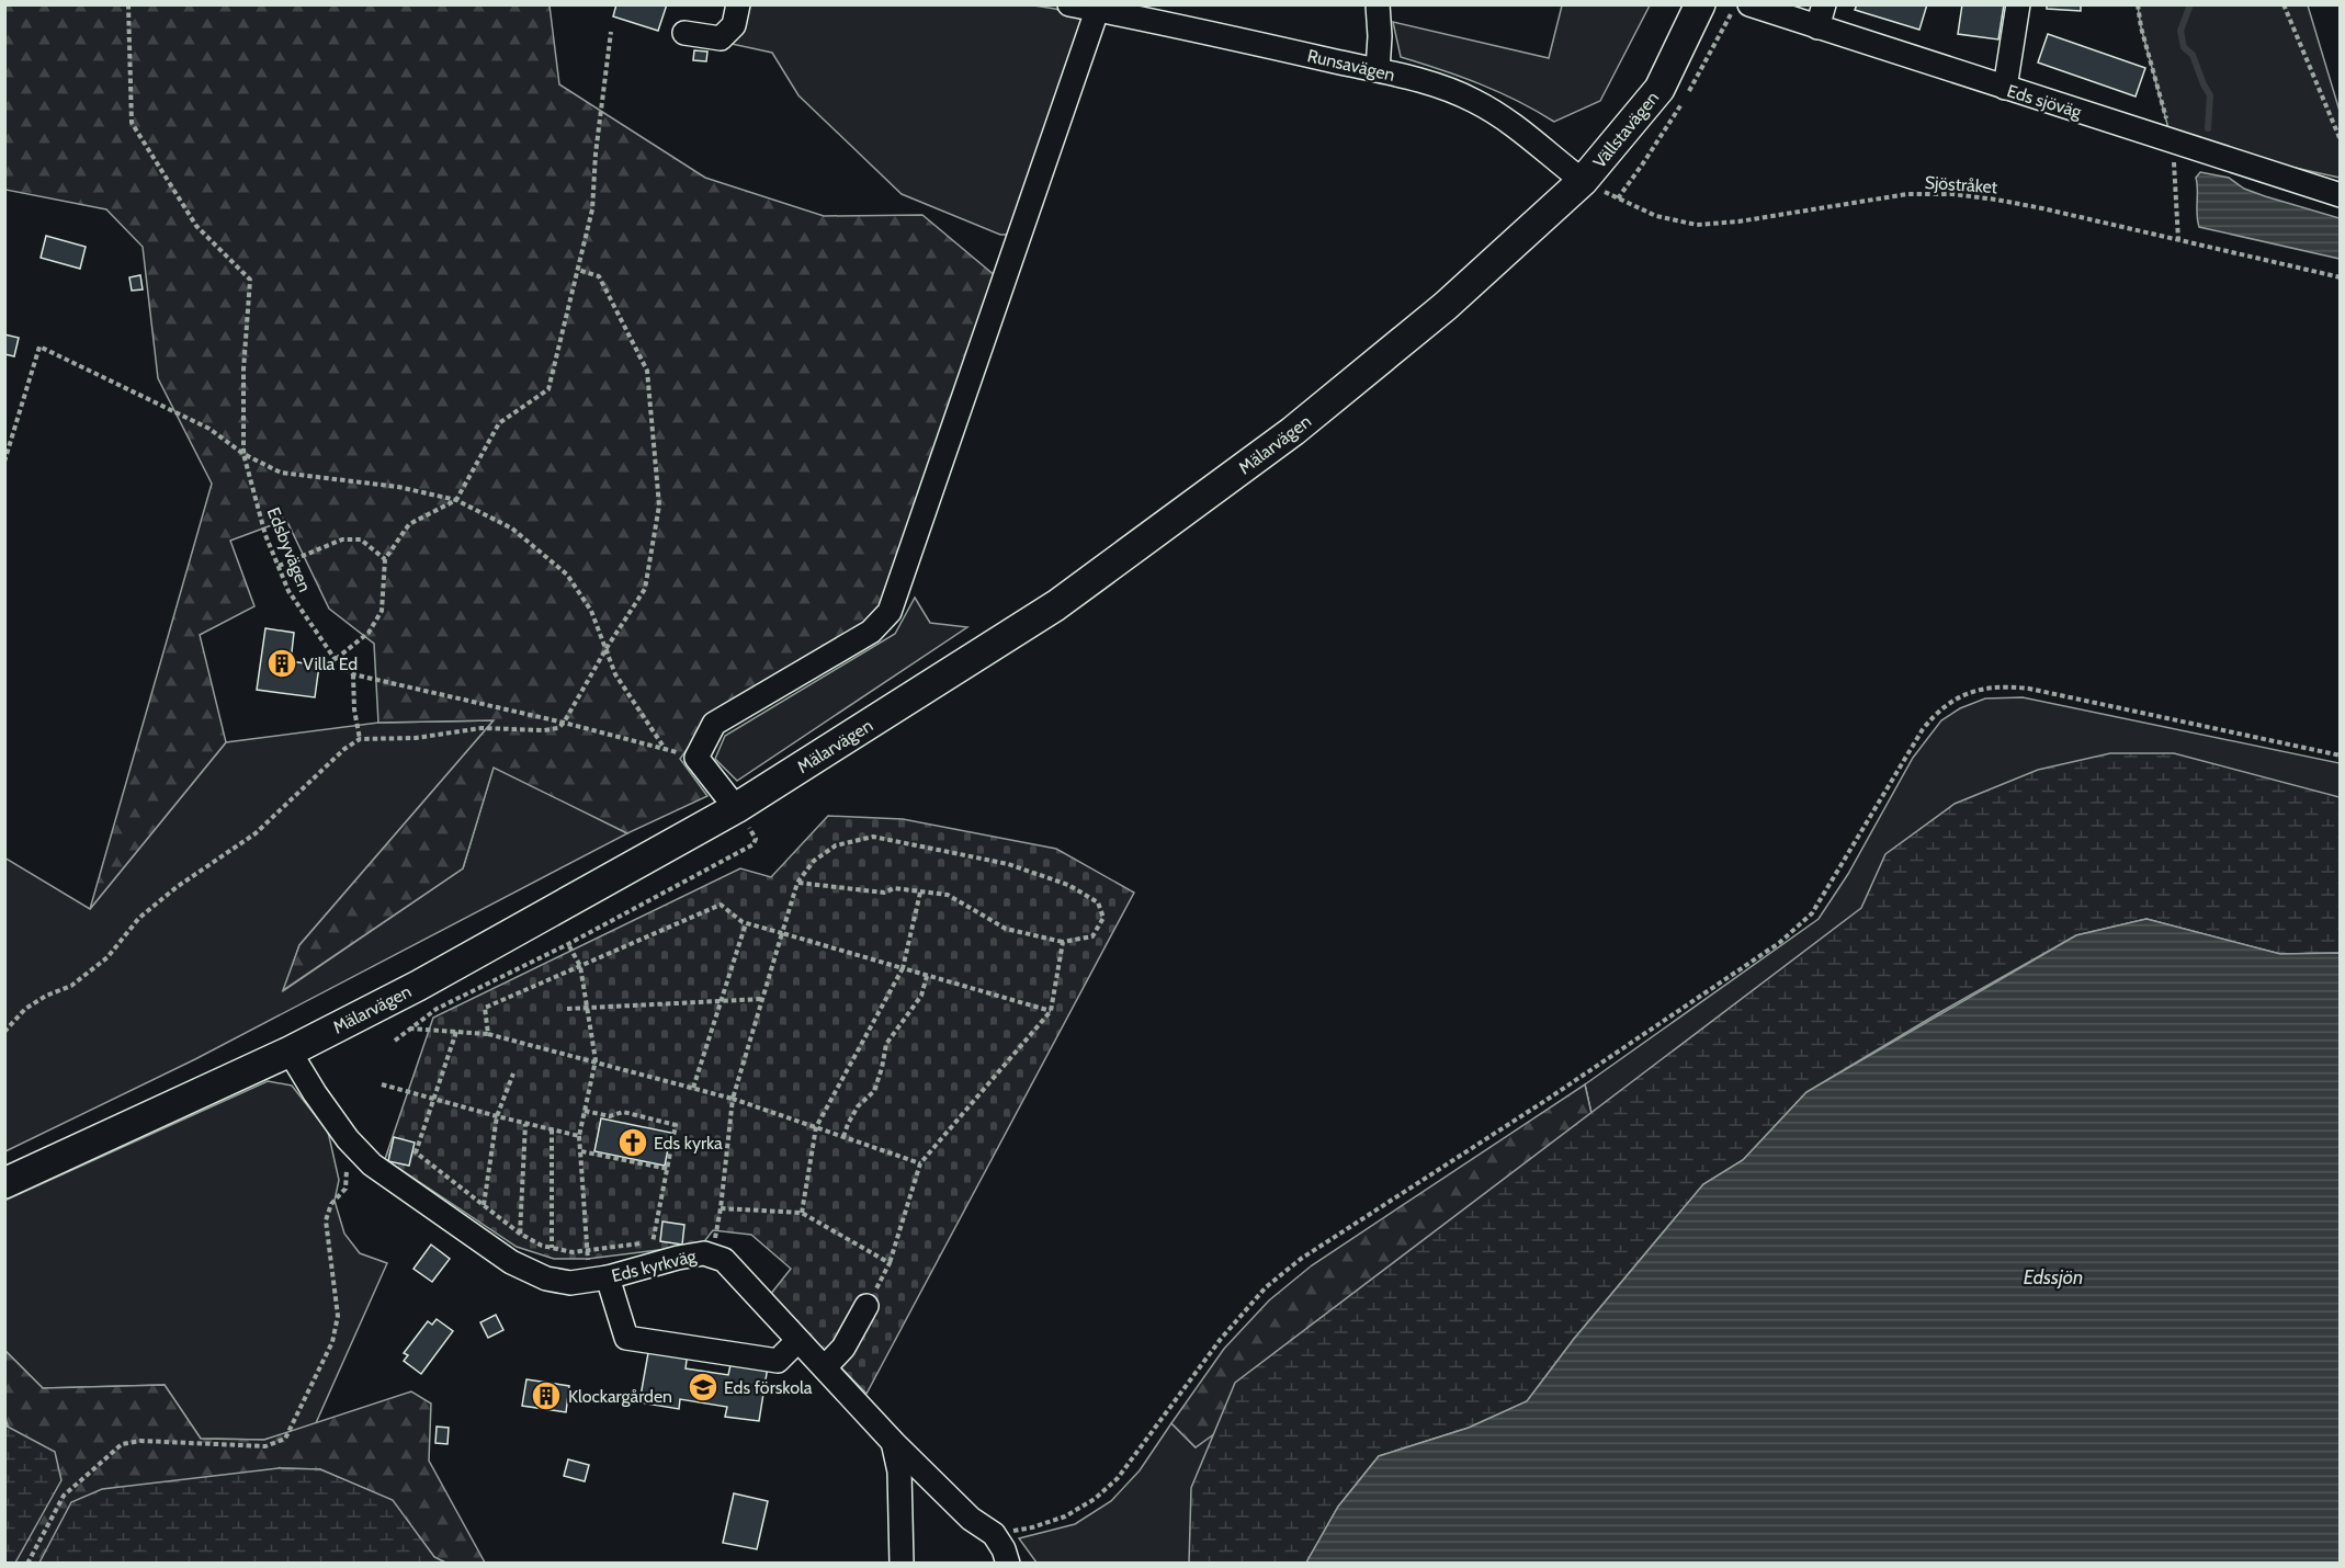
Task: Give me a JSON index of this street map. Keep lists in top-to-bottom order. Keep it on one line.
{"streets":{"main road":["Vällstavägen","Mälarvägen"],"street":["Runsavägen","Eds sjöväg","Eds kyrkväg"],"path":["Sjöstråket","Edsbyvägen"]},"crossings":[["Runsavägen","Vällstavägen"],["Runsavägen","Sjöstråket"],["Runsavägen","Mälarvägen"],["Vällstavägen","Sjöstråket"],["Vällstavägen","Mälarvägen"],["Sjöstråket","Mälarvägen"],["Mälarvägen","Eds kyrkväg"]],"water":["Edssjön"],"places":{"building":["Villa Ed","Klockargården"],"church":["Eds kyrka"],"school or university":["Eds förskola"]}}
